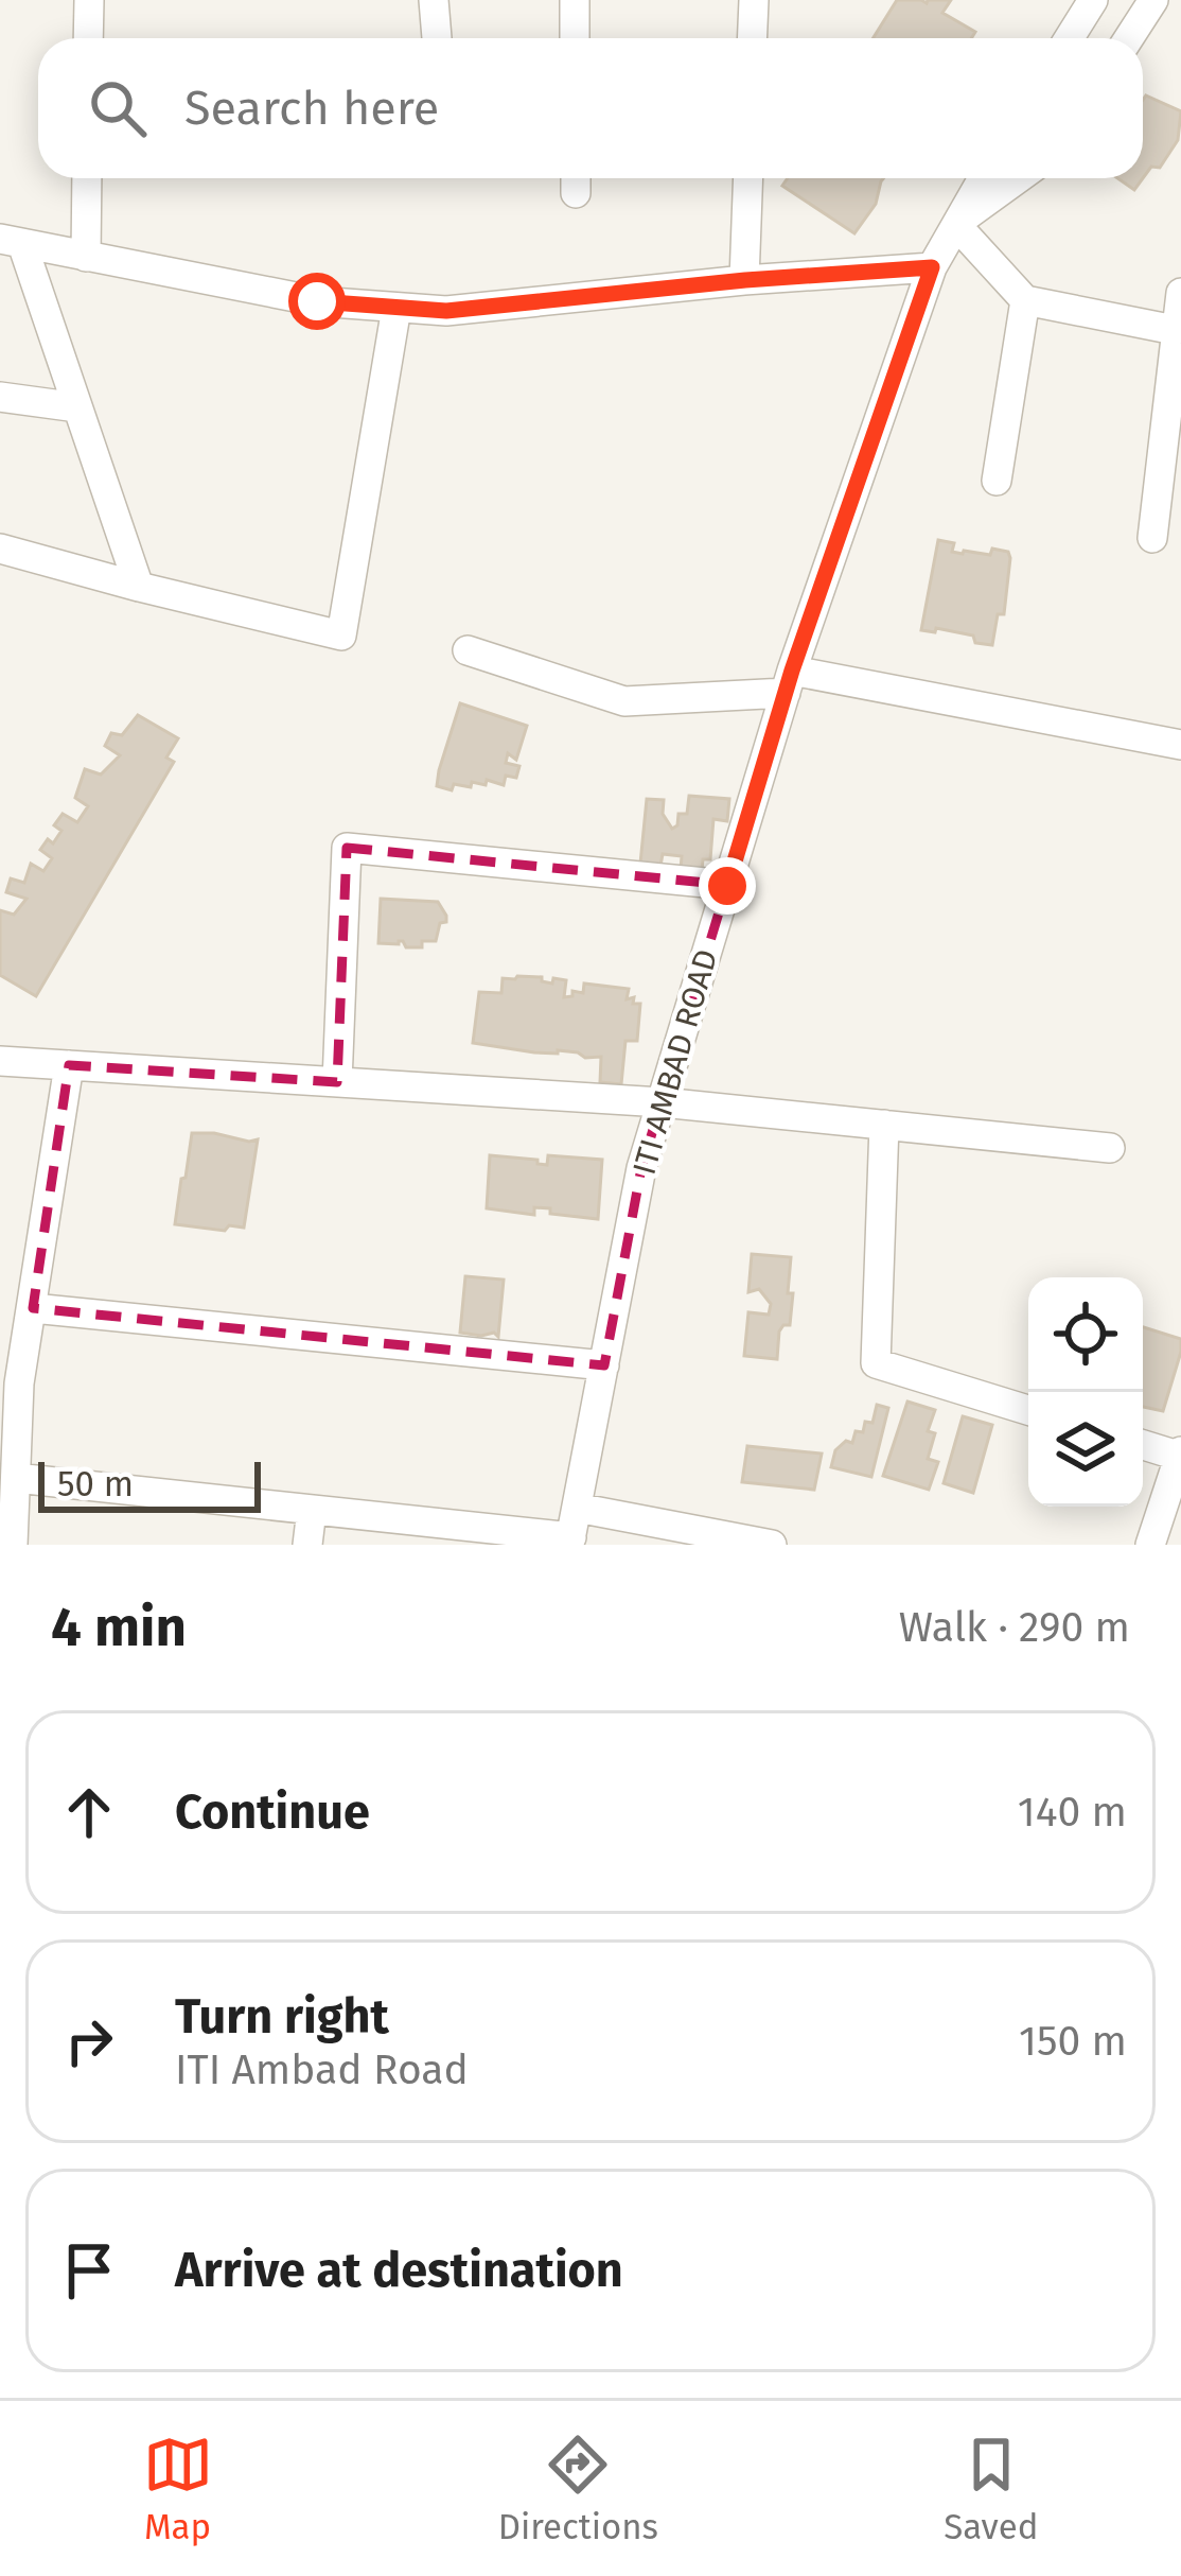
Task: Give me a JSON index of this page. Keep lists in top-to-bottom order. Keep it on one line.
{"streets":{"street":["ITI AMBAD ROAD"]},"scale_bar":"50 m","page":{"search":"Search here","scale":"50 m","heading":["4 min","Walk · 290 m"],"list":[["Continue","140 m"],["Turn right","ITI Ambad Road","150 m"],"Arrive at destination"],"nav":["Map","Directions","Saved"]}}
